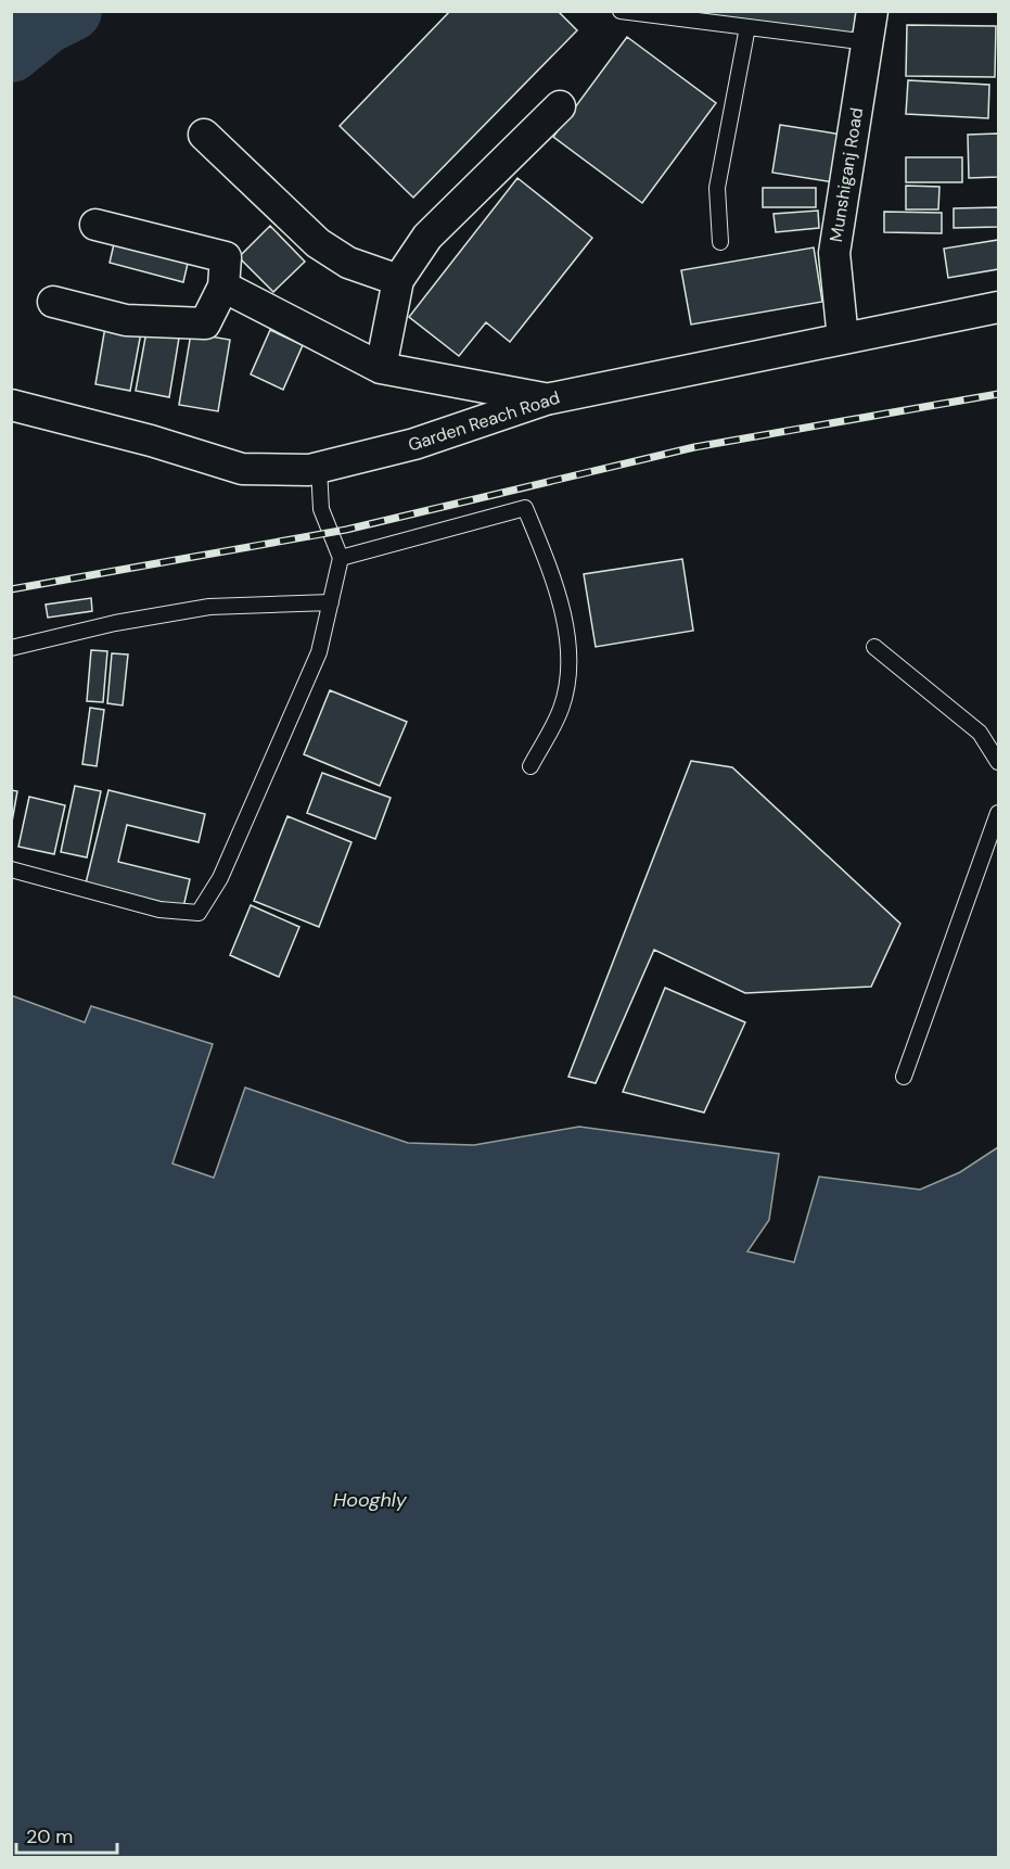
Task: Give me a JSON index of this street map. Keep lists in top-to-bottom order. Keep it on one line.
{"streets":{"street":["Munshiganj Road","Garden Reach Road"]},"crossings":[["Munshiganj Road","Garden Reach Road"]],"water":["Hooghly"],"scale_bar":"20 m"}
